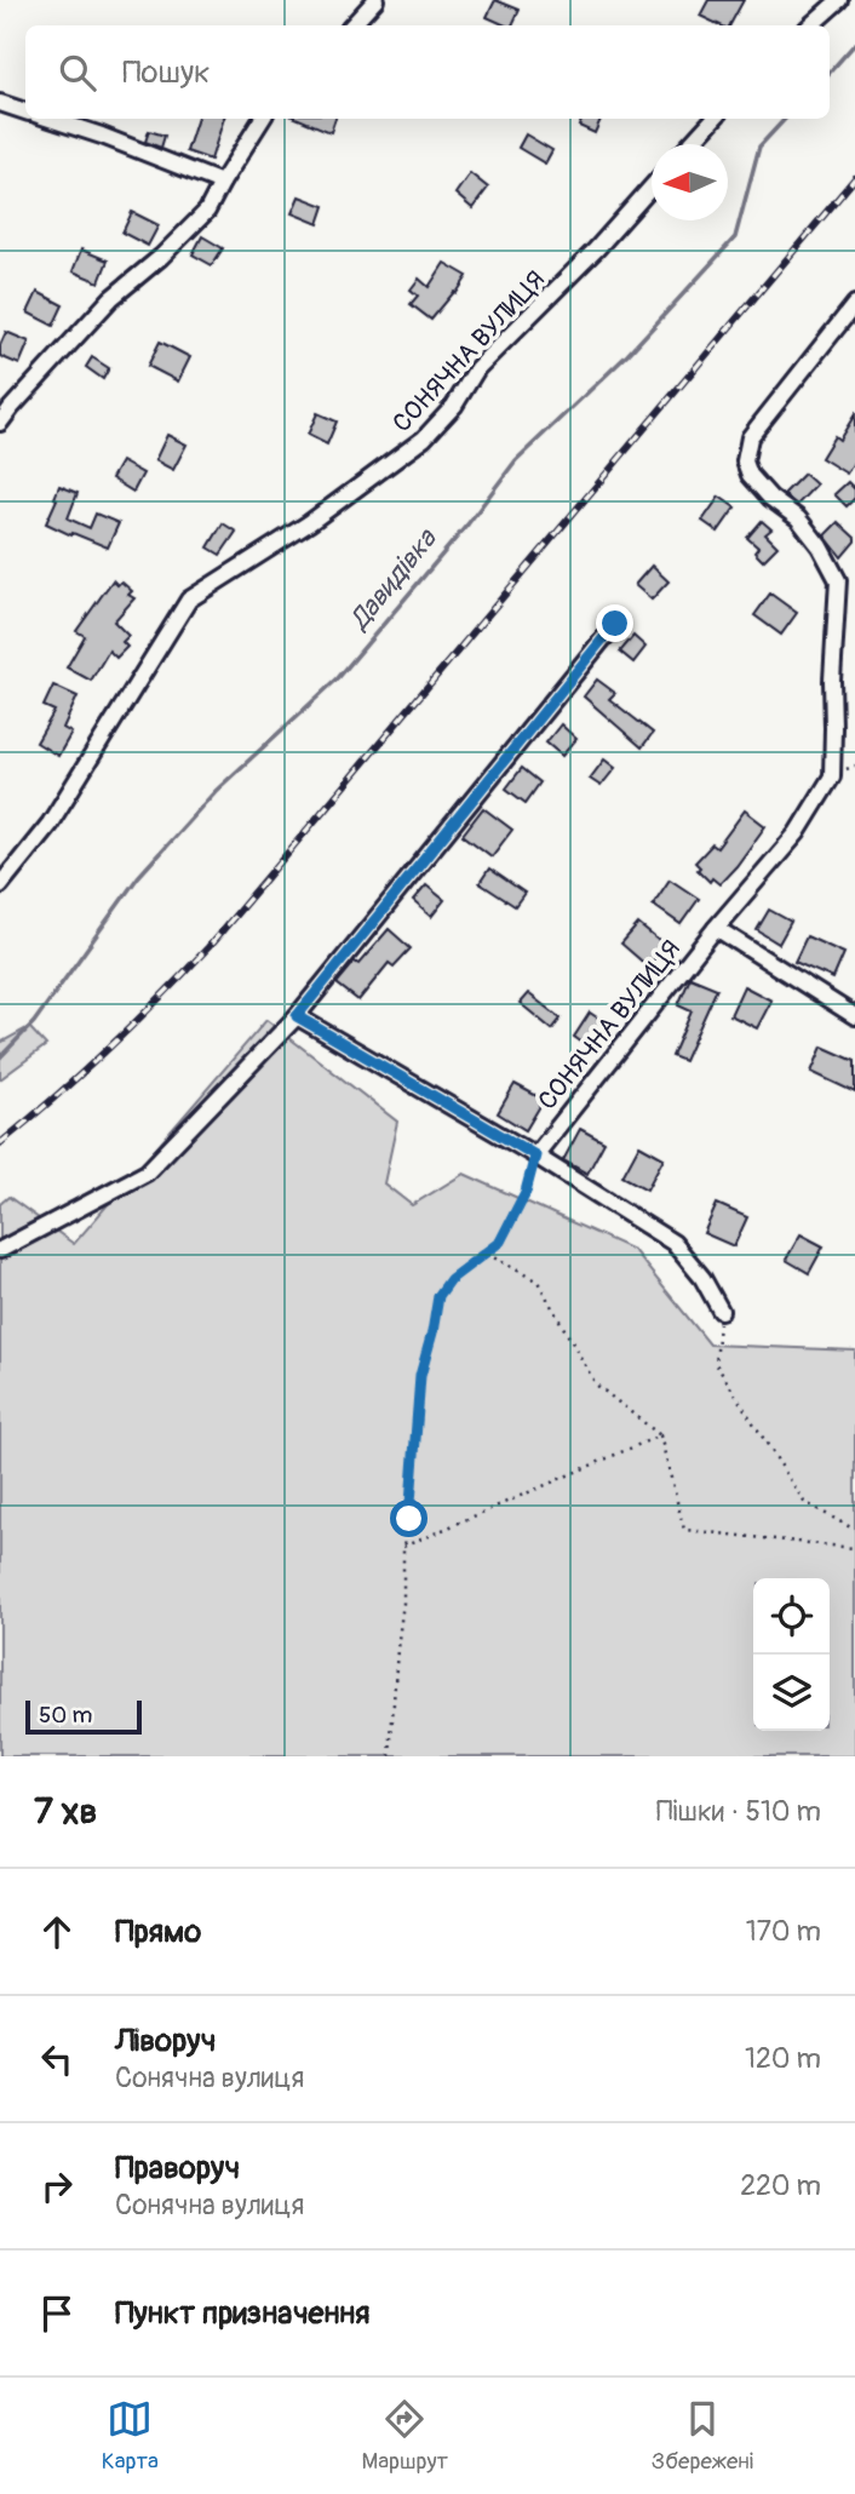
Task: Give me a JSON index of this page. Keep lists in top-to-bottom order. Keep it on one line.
{"streets":{"street":["СОНЯЧНА ВУЛИЦЯ"]},"water":["Давидівка"],"scale_bar":"50 m","north":"left","page":{"search":"Пошук","scale":"50 m","heading":["7 хв","Пішки · 510 m"],"list":[["Прямо","170 m"],["Ліворуч","Сонячна вулиця","120 m"],["Праворуч","Сонячна вулиця","220 m"],"Пункт призначення"],"nav":["Карта","Маршрут","Збережені"]}}
